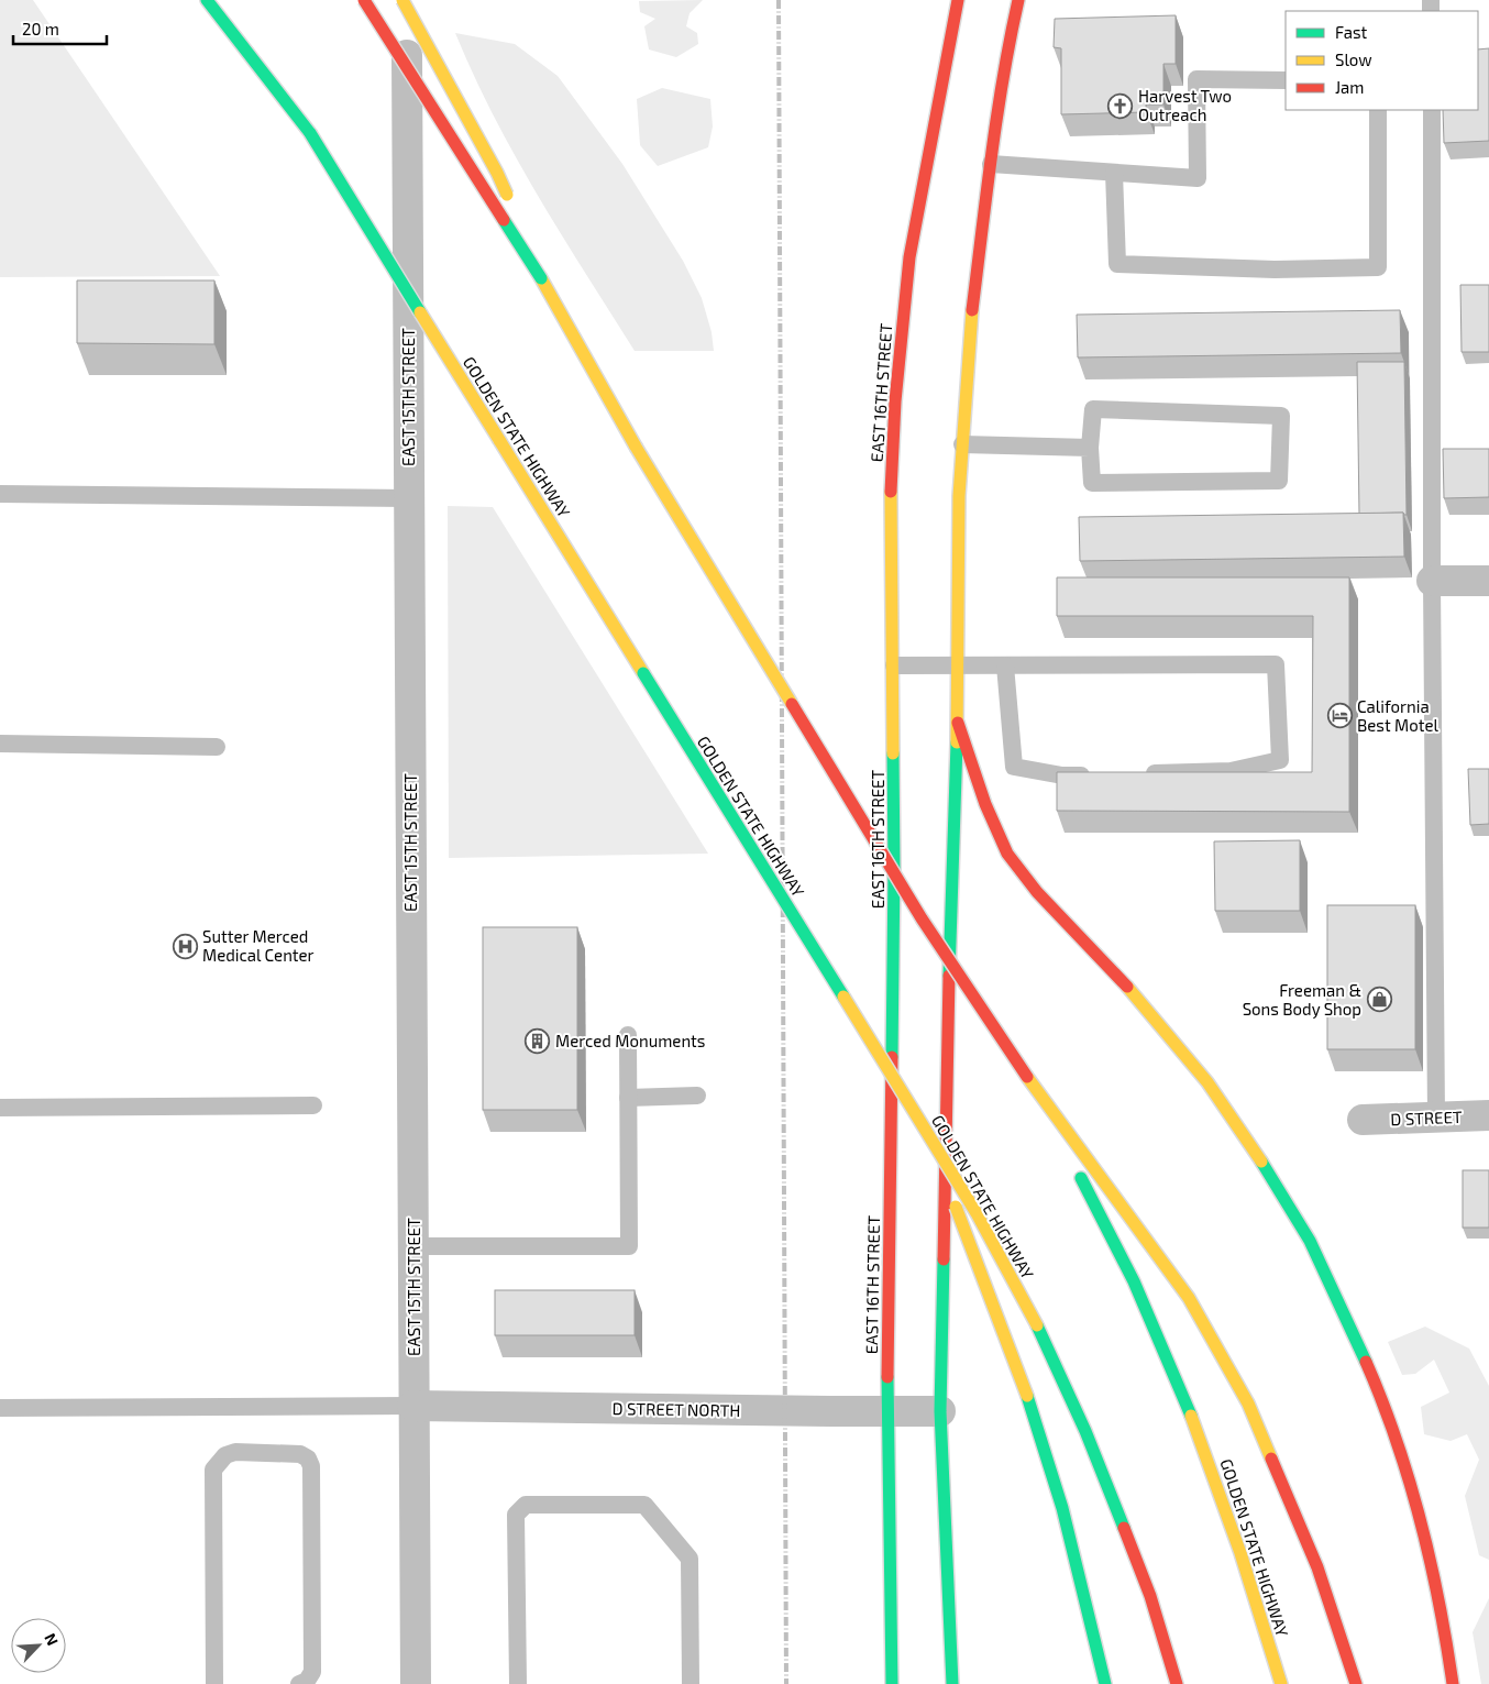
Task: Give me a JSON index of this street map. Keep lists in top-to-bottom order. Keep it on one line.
{"streets":{"main road":["EAST 16TH STREET","GOLDEN STATE HIGHWAY"],"street":["EAST 15TH STREET","D STREET","D STREET NORTH"]},"crossings":[["EAST 16TH STREET","D STREET NORTH"],["EAST 15TH STREET","D STREET NORTH"]],"places":{"church":["Harvest Two Outreach"],"hotel":["California Best Motel"],"hospital":["Sutter Merced Medical Center"],"shop":["Freeman & Sons Body Shop"],"building":["Merced Monuments"]},"legend":["Fast","Slow","Jam"],"scale_bar":"20 m","north":"top right"}
